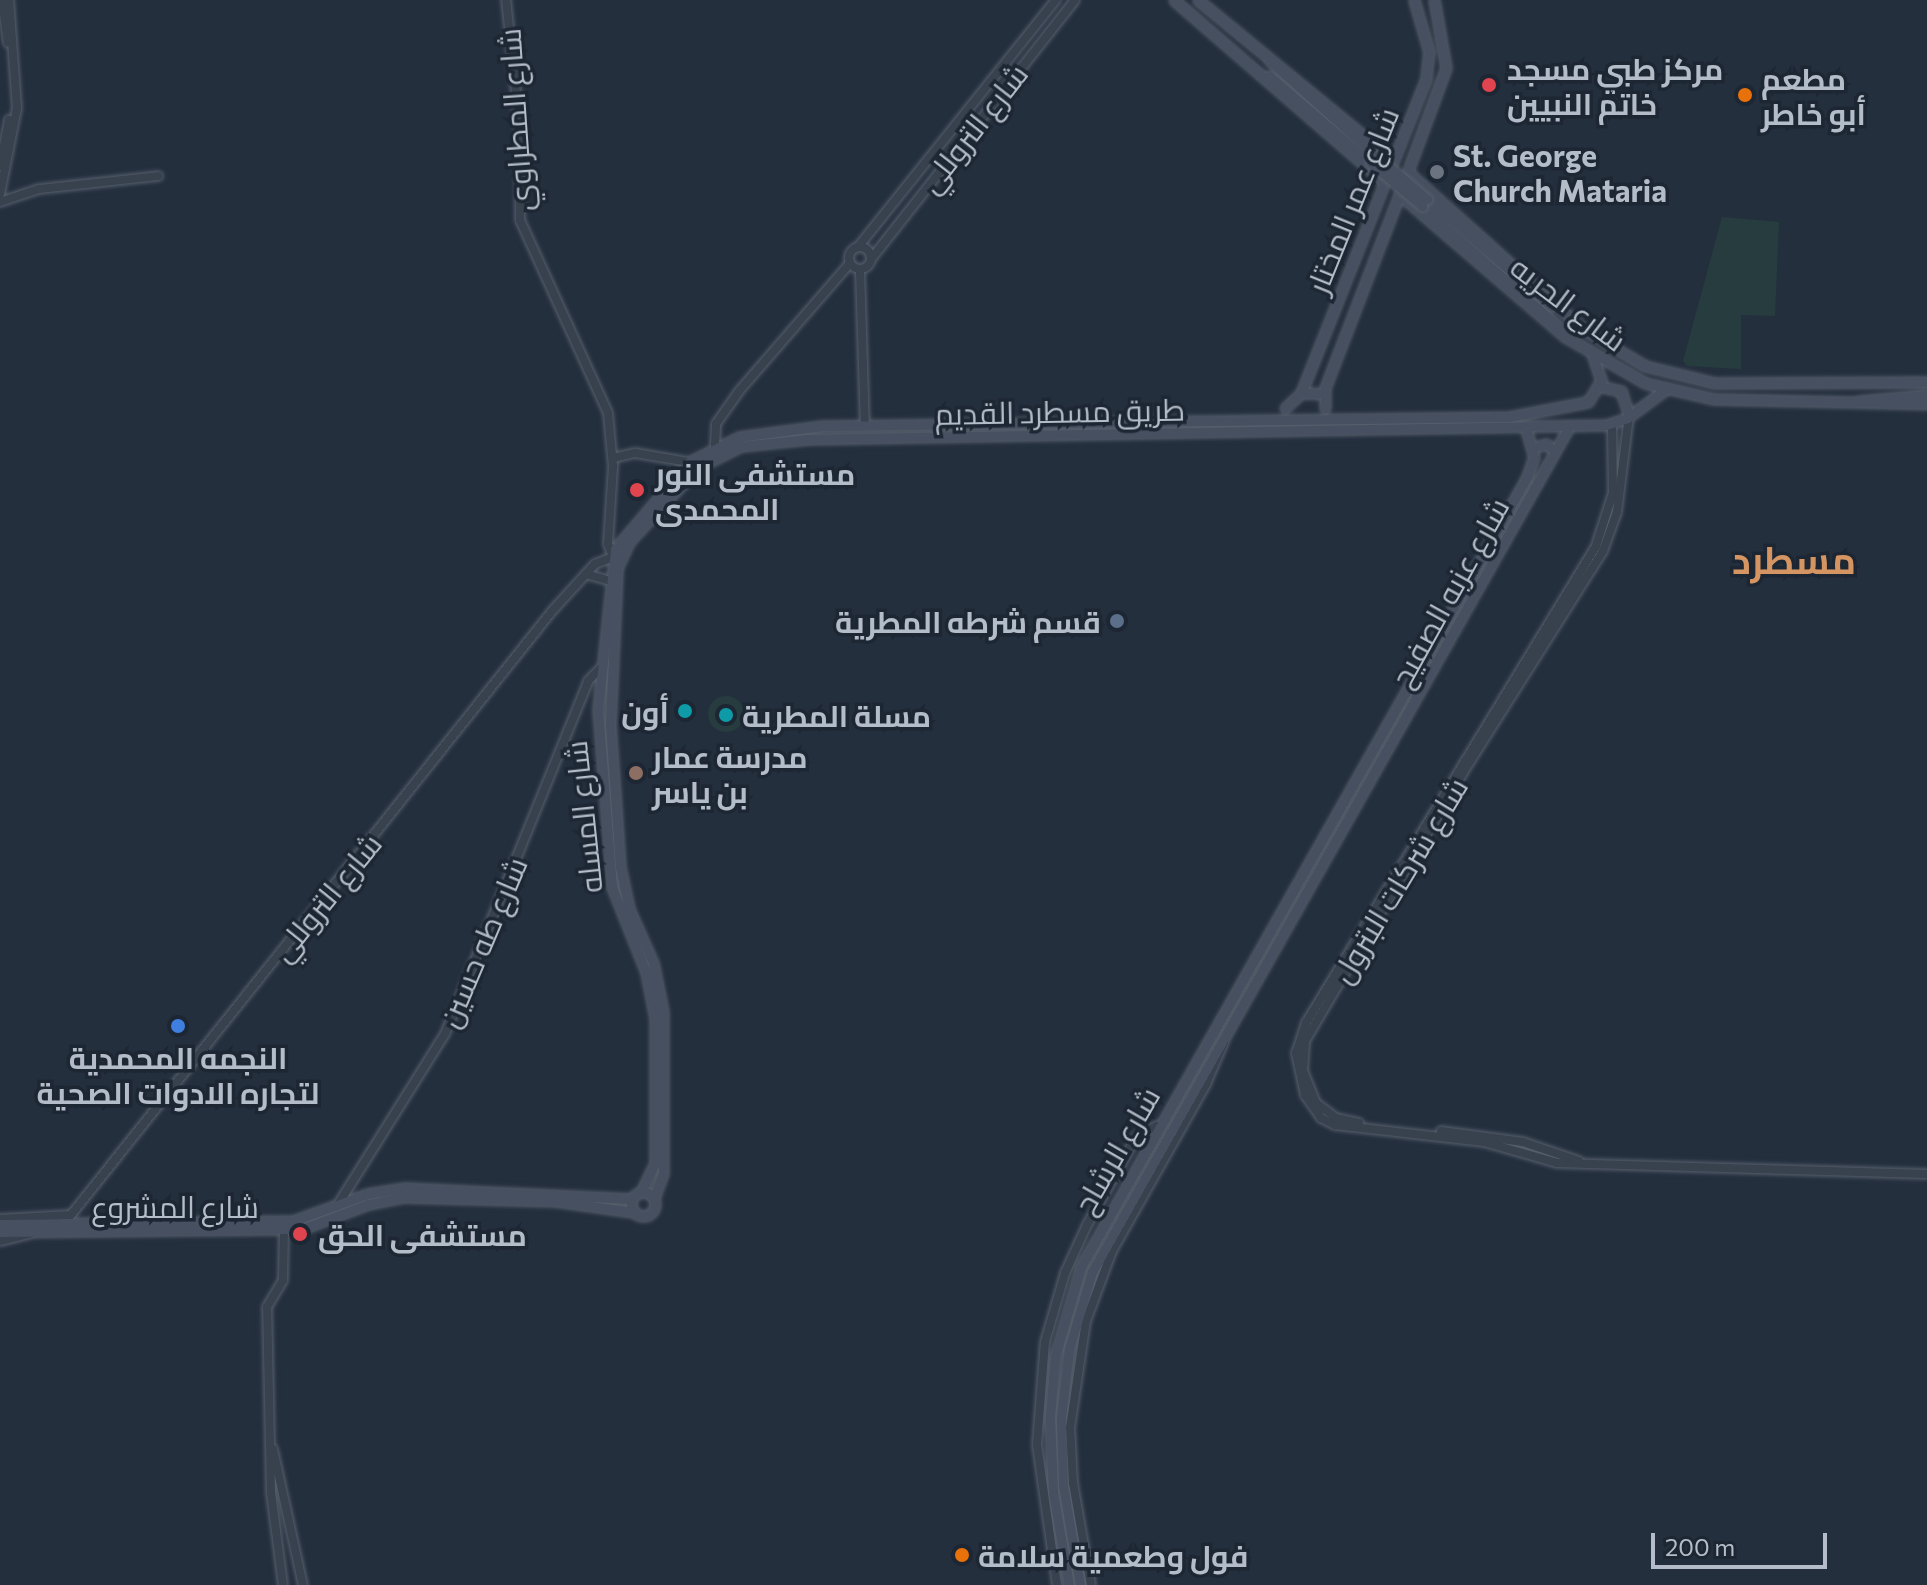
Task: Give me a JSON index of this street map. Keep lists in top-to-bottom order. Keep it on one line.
{"streets":{"main road":["شارع عمر المختار","شارع الحريه","طريق مسطرد القديم","شارع عزبه الصفيح","شارع المسله","شارع الرشاح","شارع المشروع"],"street":["شارع المطراوي","شارع التروللي","شارع شركات البترول","شارع طه حسين"]},"crossings":[["شارع التروللي","طريق مسطرد القديم"],["شارع التروللي","شارع المشروع"],["شارع الحريه","طريق مسطرد القديم"],["طريق مسطرد القديم","شارع عزبه الصفيح"],["طريق مسطرد القديم","شارع المسله"],["طريق مسطرد القديم","شارع شركات البترول"],["طريق مسطرد القديم","شارع طه حسين"],["شارع عزبه الصفيح","شارع الرشاح"],["شارع المسله","شارع طه حسين"],["شارع طه حسين","شارع المشروع"]],"districts":["مسطرد"],"places":["مركز طبي مسجد خاتم النبيين","مطعم أبو خاطر","St. George Church Mataria","مستشفى النور المحمدى","قسم شرطه المطرية","أون","مسلة المطرية","مدرسة عمار بن ياسر","النجمه المحمدية لتجاره الادوات الصحية","مستشفى الحق","فول وطعمية سلامة"],"scale_bar":"200 m"}
